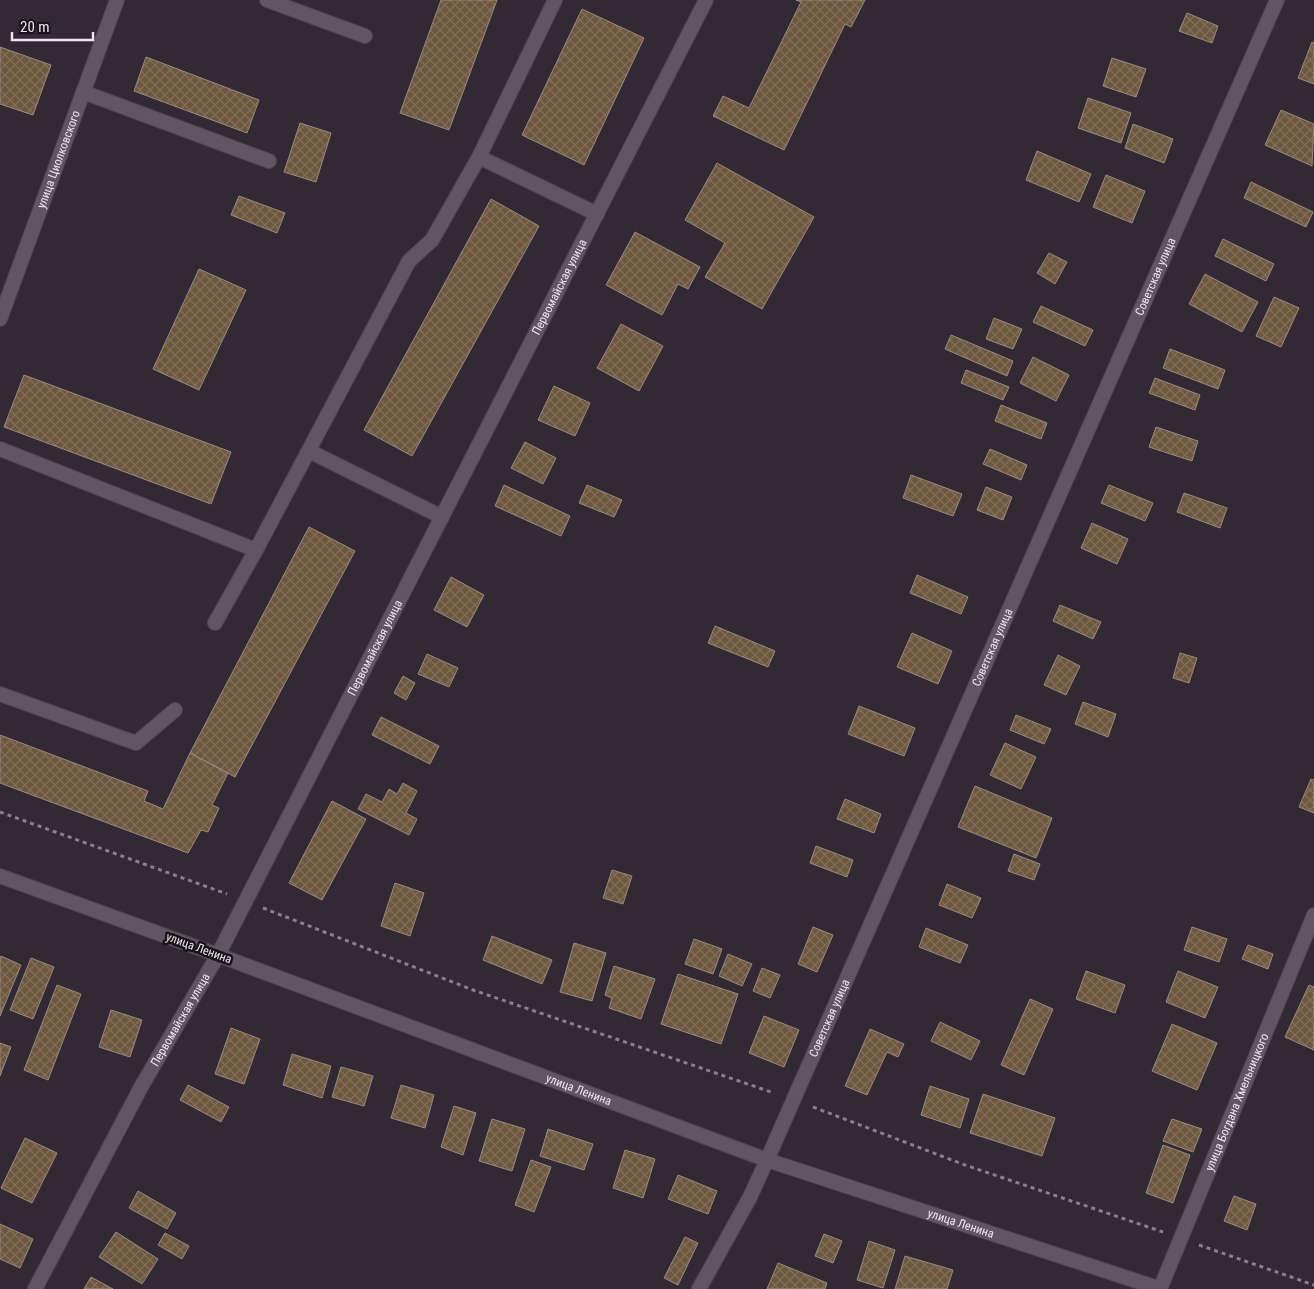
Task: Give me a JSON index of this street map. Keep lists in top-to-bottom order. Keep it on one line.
{"streets":{"street":["улица Циолковского","Советская улица","Первомайская улица","улица Ленина","улица Богдана Хмельницкого"]},"crossings":[["Советская улица","улица Ленина"],["Первомайская улица","улица Ленина"],["улица Ленина","улица Богдана Хмельницкого"]],"scale_bar":"20 m"}
